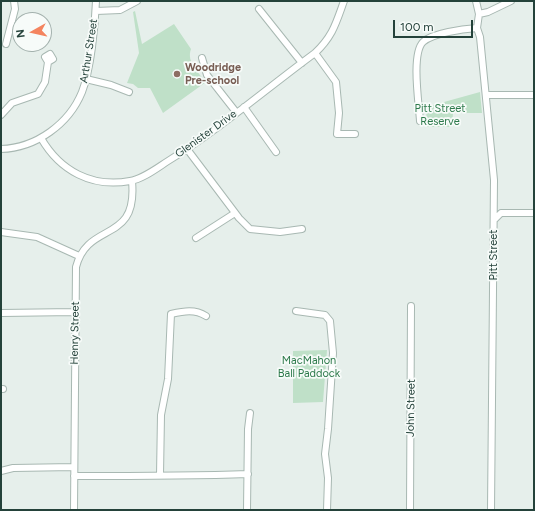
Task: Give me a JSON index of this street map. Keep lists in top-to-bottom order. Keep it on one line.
{"streets":{"street":["Arthur Street","Glenister Drive","Pitt Street","Henry Street","John Street"]},"crossings":[["Arthur Street","Glenister Drive"],["Glenister Drive","Henry Street"]],"parks":["Pitt Street Reserve","MacMahon Ball Paddock"],"places":["Woodridge Pre-school"],"scale_bar":"100 m","north":"left"}
